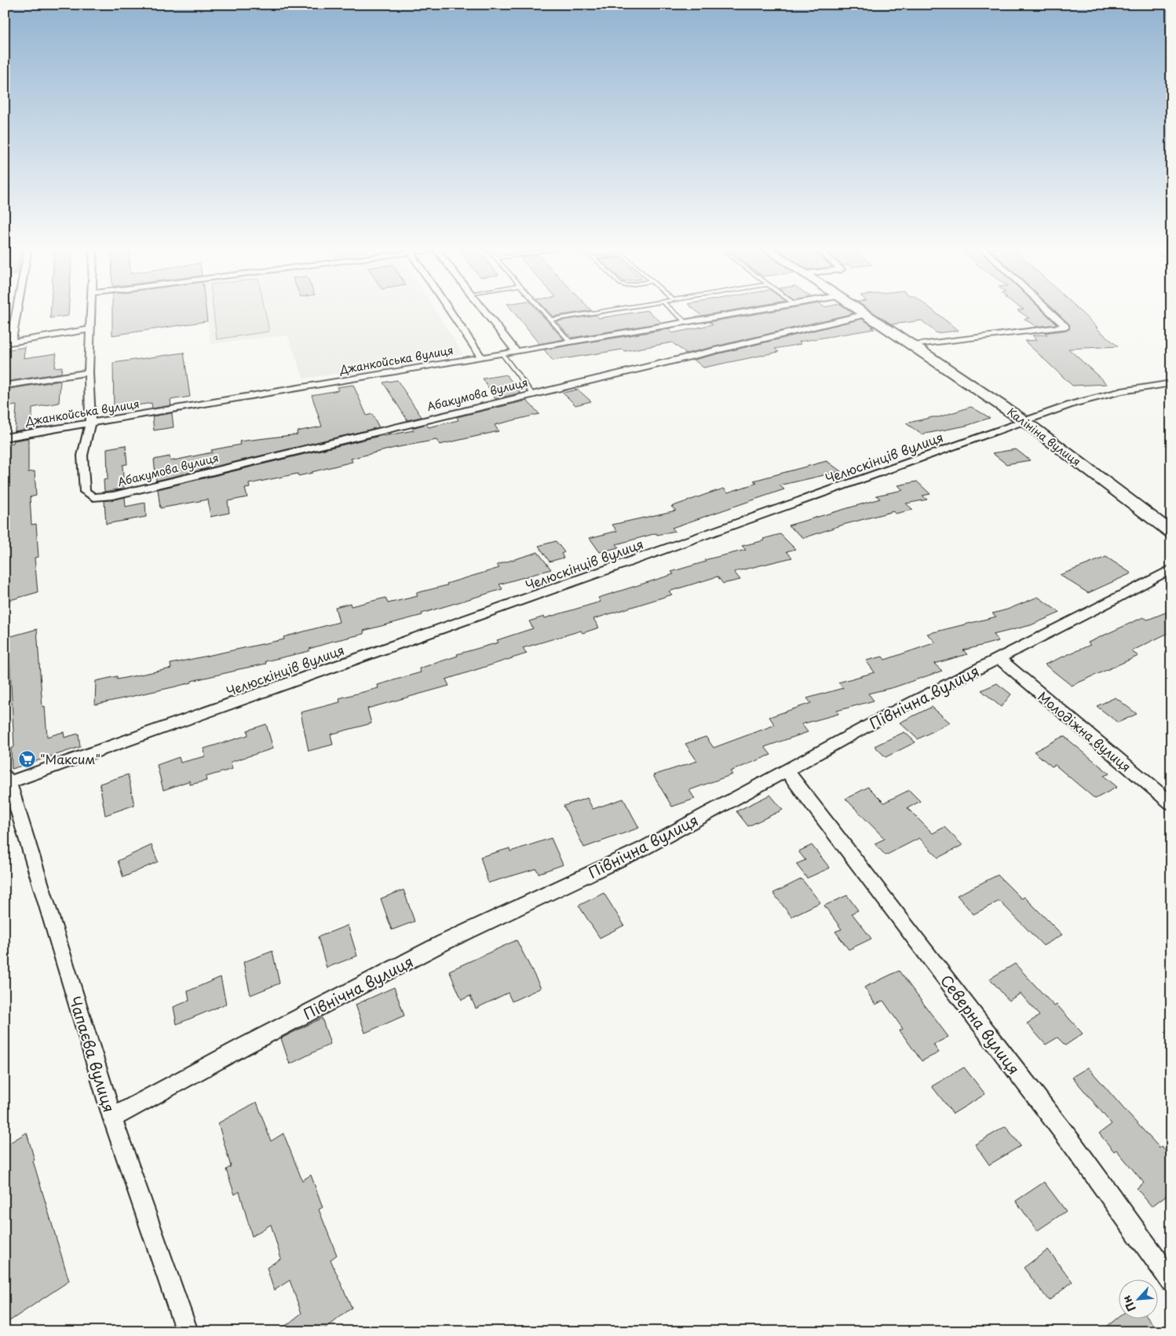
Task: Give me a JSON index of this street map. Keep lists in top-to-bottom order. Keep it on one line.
{"streets":{"street":["Джанкойська вулиця","Абакумова вулиця","Калініна вулиця","Челюскінців вулиця","Північна вулиця","Молодіжна вулиця","Северна вулиця","Чапаєва вулиця"]},"crossings":[["Джанкойська вулиця","Абакумова вулиця"],["Абакумова вулиця","Калініна вулиця"],["Калініна вулиця","Челюскінців вулиця"],["Челюскінців вулиця","Чапаєва вулиця"],["Північна вулиця","Молодіжна вулиця"],["Північна вулиця","Северна вулиця"],["Північна вулиця","Чапаєва вулиця"]],"places":{"supermarket":["\"Максим\""]},"north":"bottom left"}
